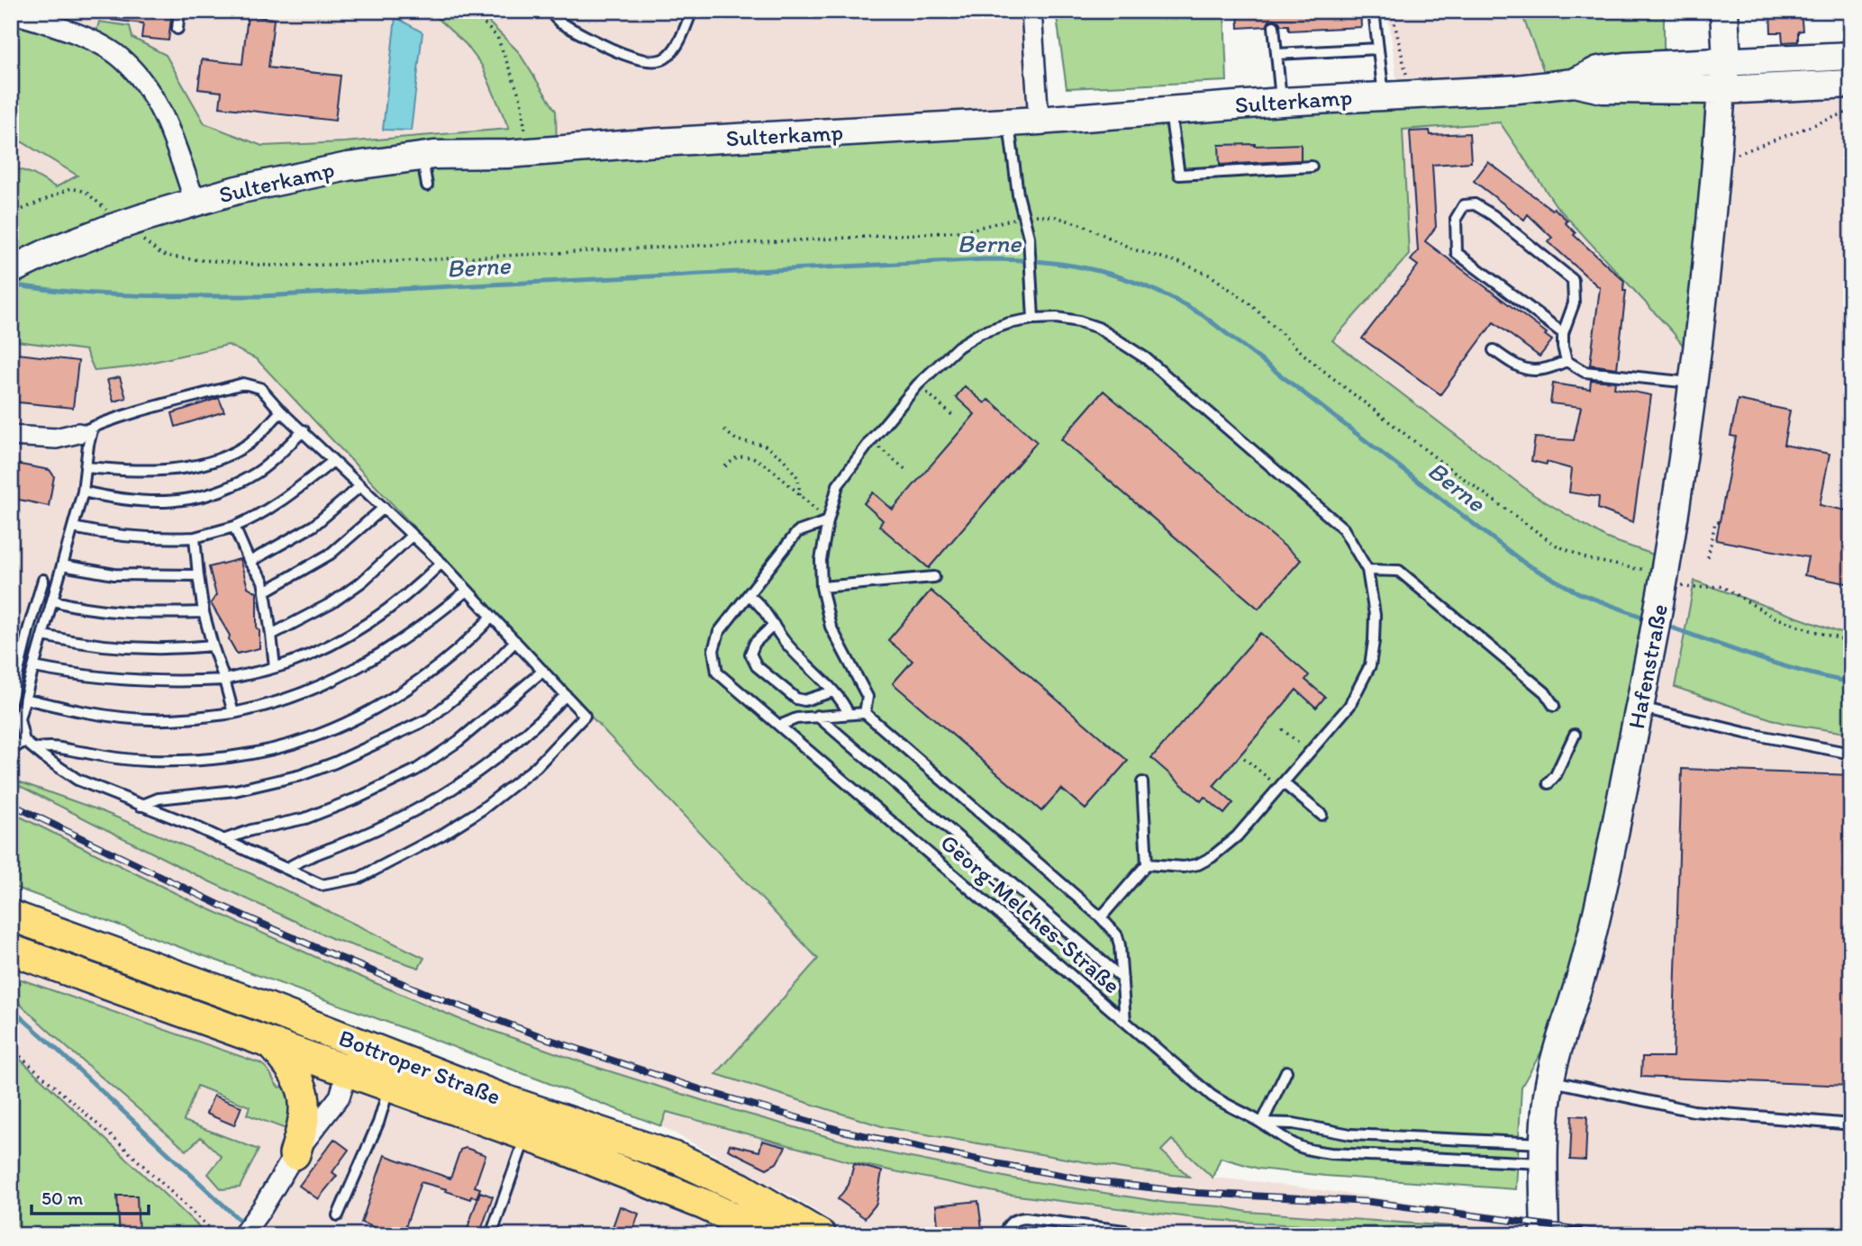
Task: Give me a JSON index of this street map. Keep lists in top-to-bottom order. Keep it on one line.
{"streets":{"main road":["Bottroper Straße"],"street":["Sulterkamp","Hafenstraße"],"lane":["Georg-Melches-Straße"]},"crossings":[["Sulterkamp","Hafenstraße"],["Hafenstraße","Georg-Melches-Straße"]],"water":["Berne"],"scale_bar":"50 m"}
